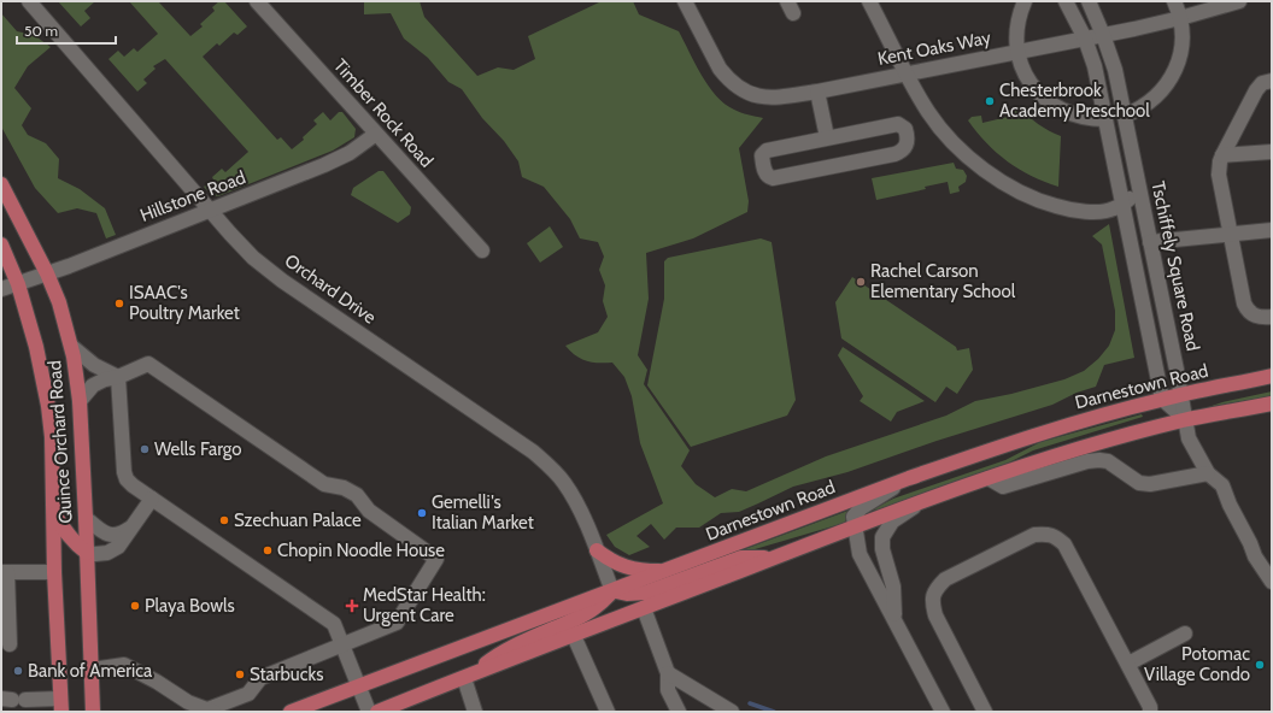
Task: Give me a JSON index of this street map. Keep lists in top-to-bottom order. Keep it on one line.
{"streets":{"main road":["Darnestown Road","Quince Orchard Road"],"street":["Kent Oaks Way","Timber Rock Road","Hillstone Road","Tschiffely Square Road","Orchard Drive"]},"crossings":[["Kent Oaks Way","Tschiffely Square Road"],["Timber Rock Road","Hillstone Road"],["Hillstone Road","Orchard Drive"],["Hillstone Road","Quince Orchard Road"],["Tschiffely Square Road","Darnestown Road"],["Orchard Drive","Darnestown Road"]],"places":{"other":["Chesterbrook Academy Preschool","Rachel Carson Elementary School","ISAAC's Poultry Market","Wells Fargo","Gemelli's Italian Market","Szechuan Palace","Chopin Noodle House","Playa Bowls","Potomac Village Condo","Bank of America","Starbucks"],"health":["MedStar Health: Urgent Care"]},"scale_bar":"50 m"}
